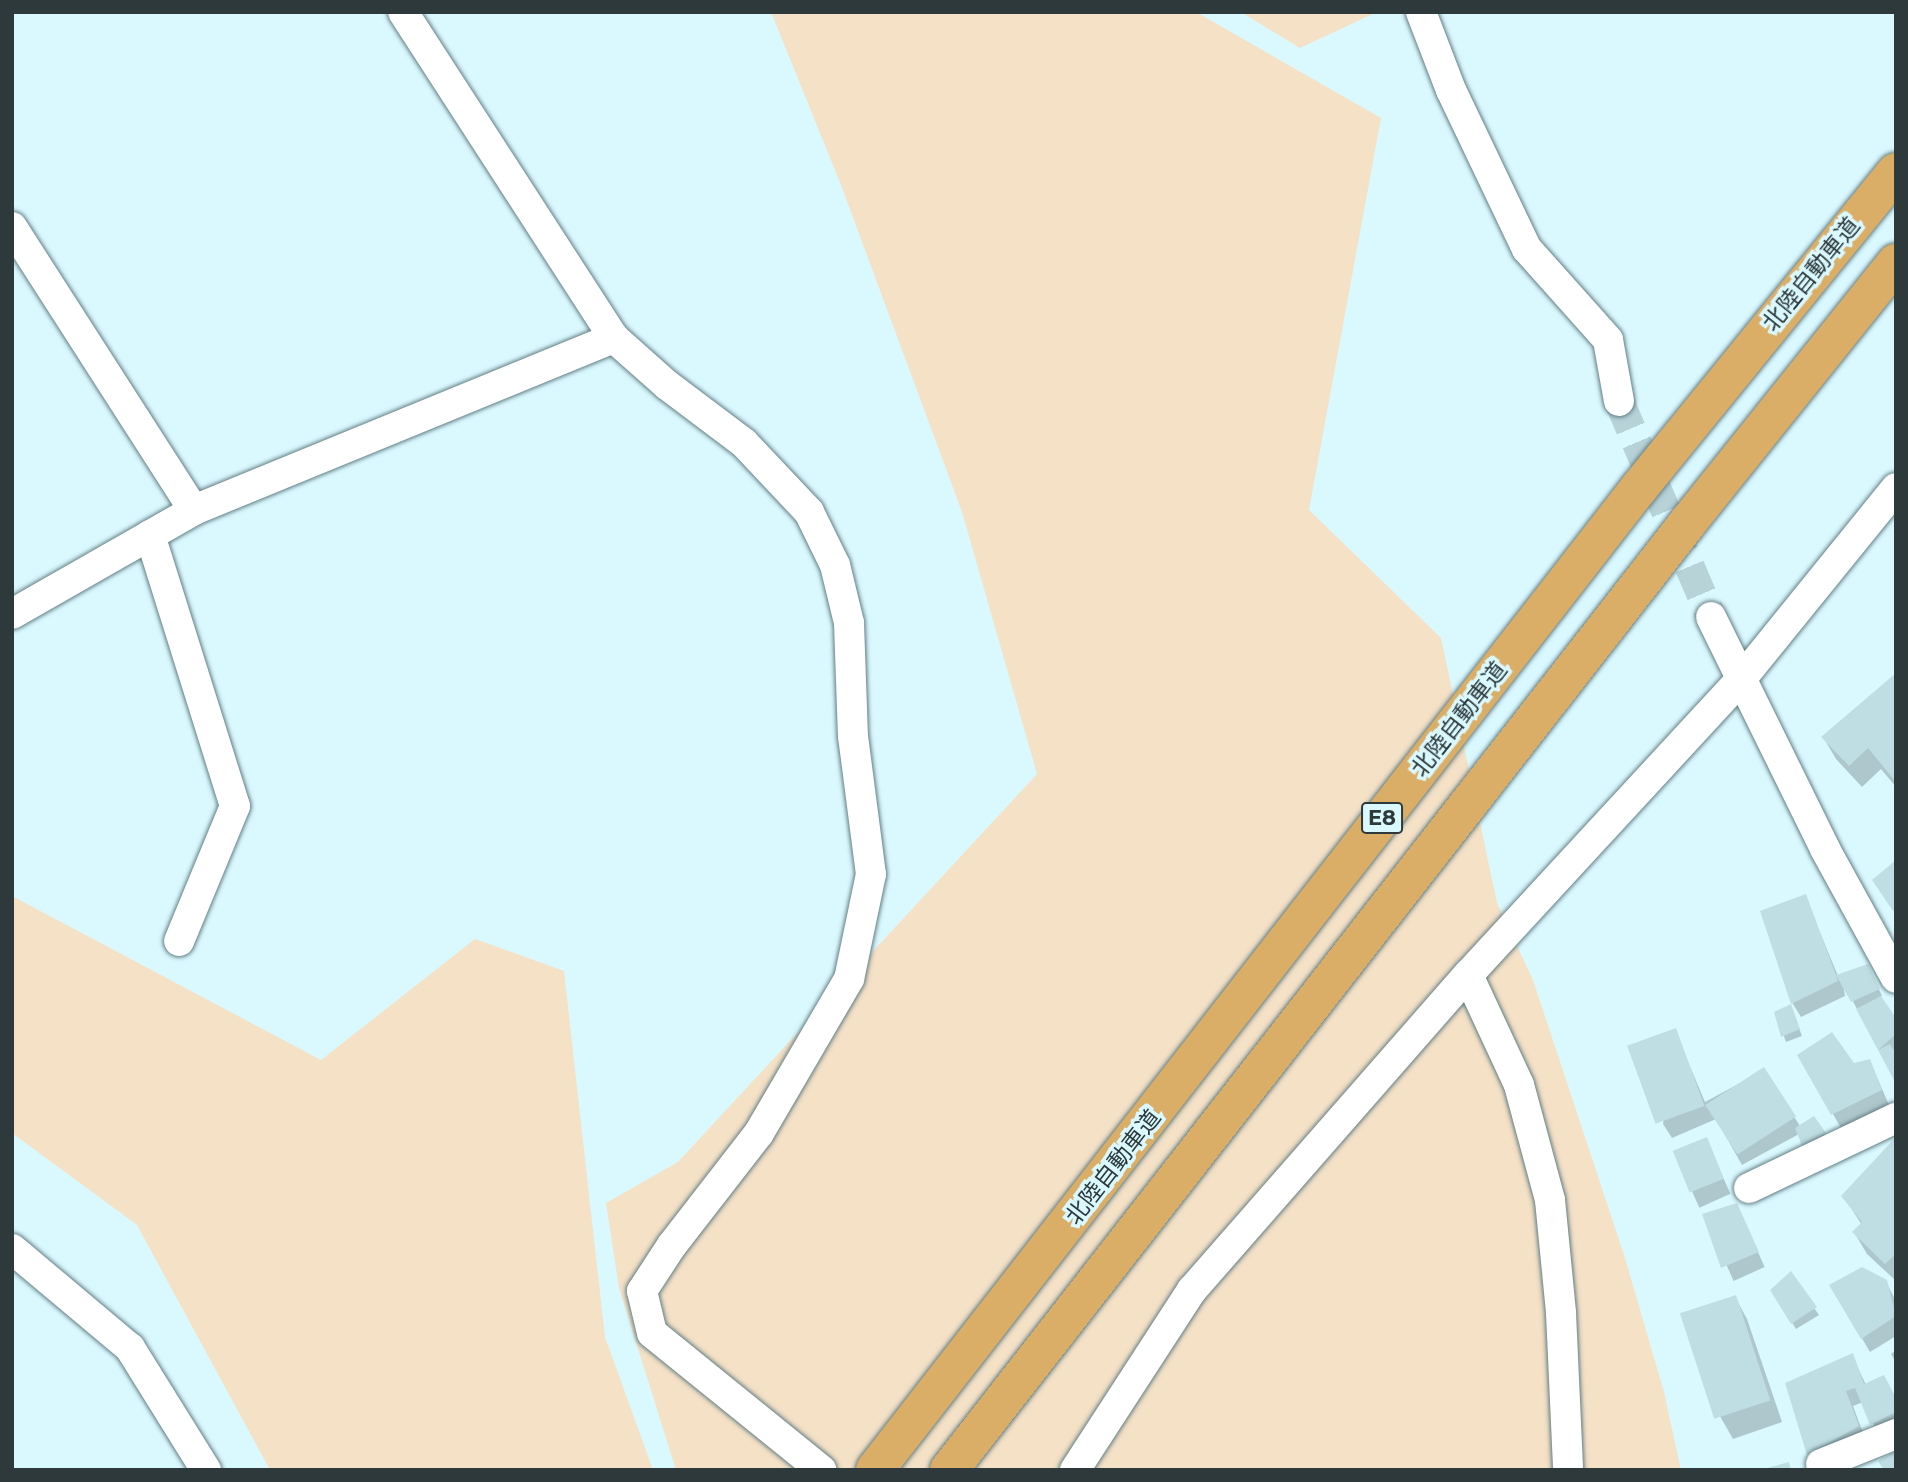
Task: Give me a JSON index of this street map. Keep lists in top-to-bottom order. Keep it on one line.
{"streets":{"highway":["北陸自動車道","E8"]}}
